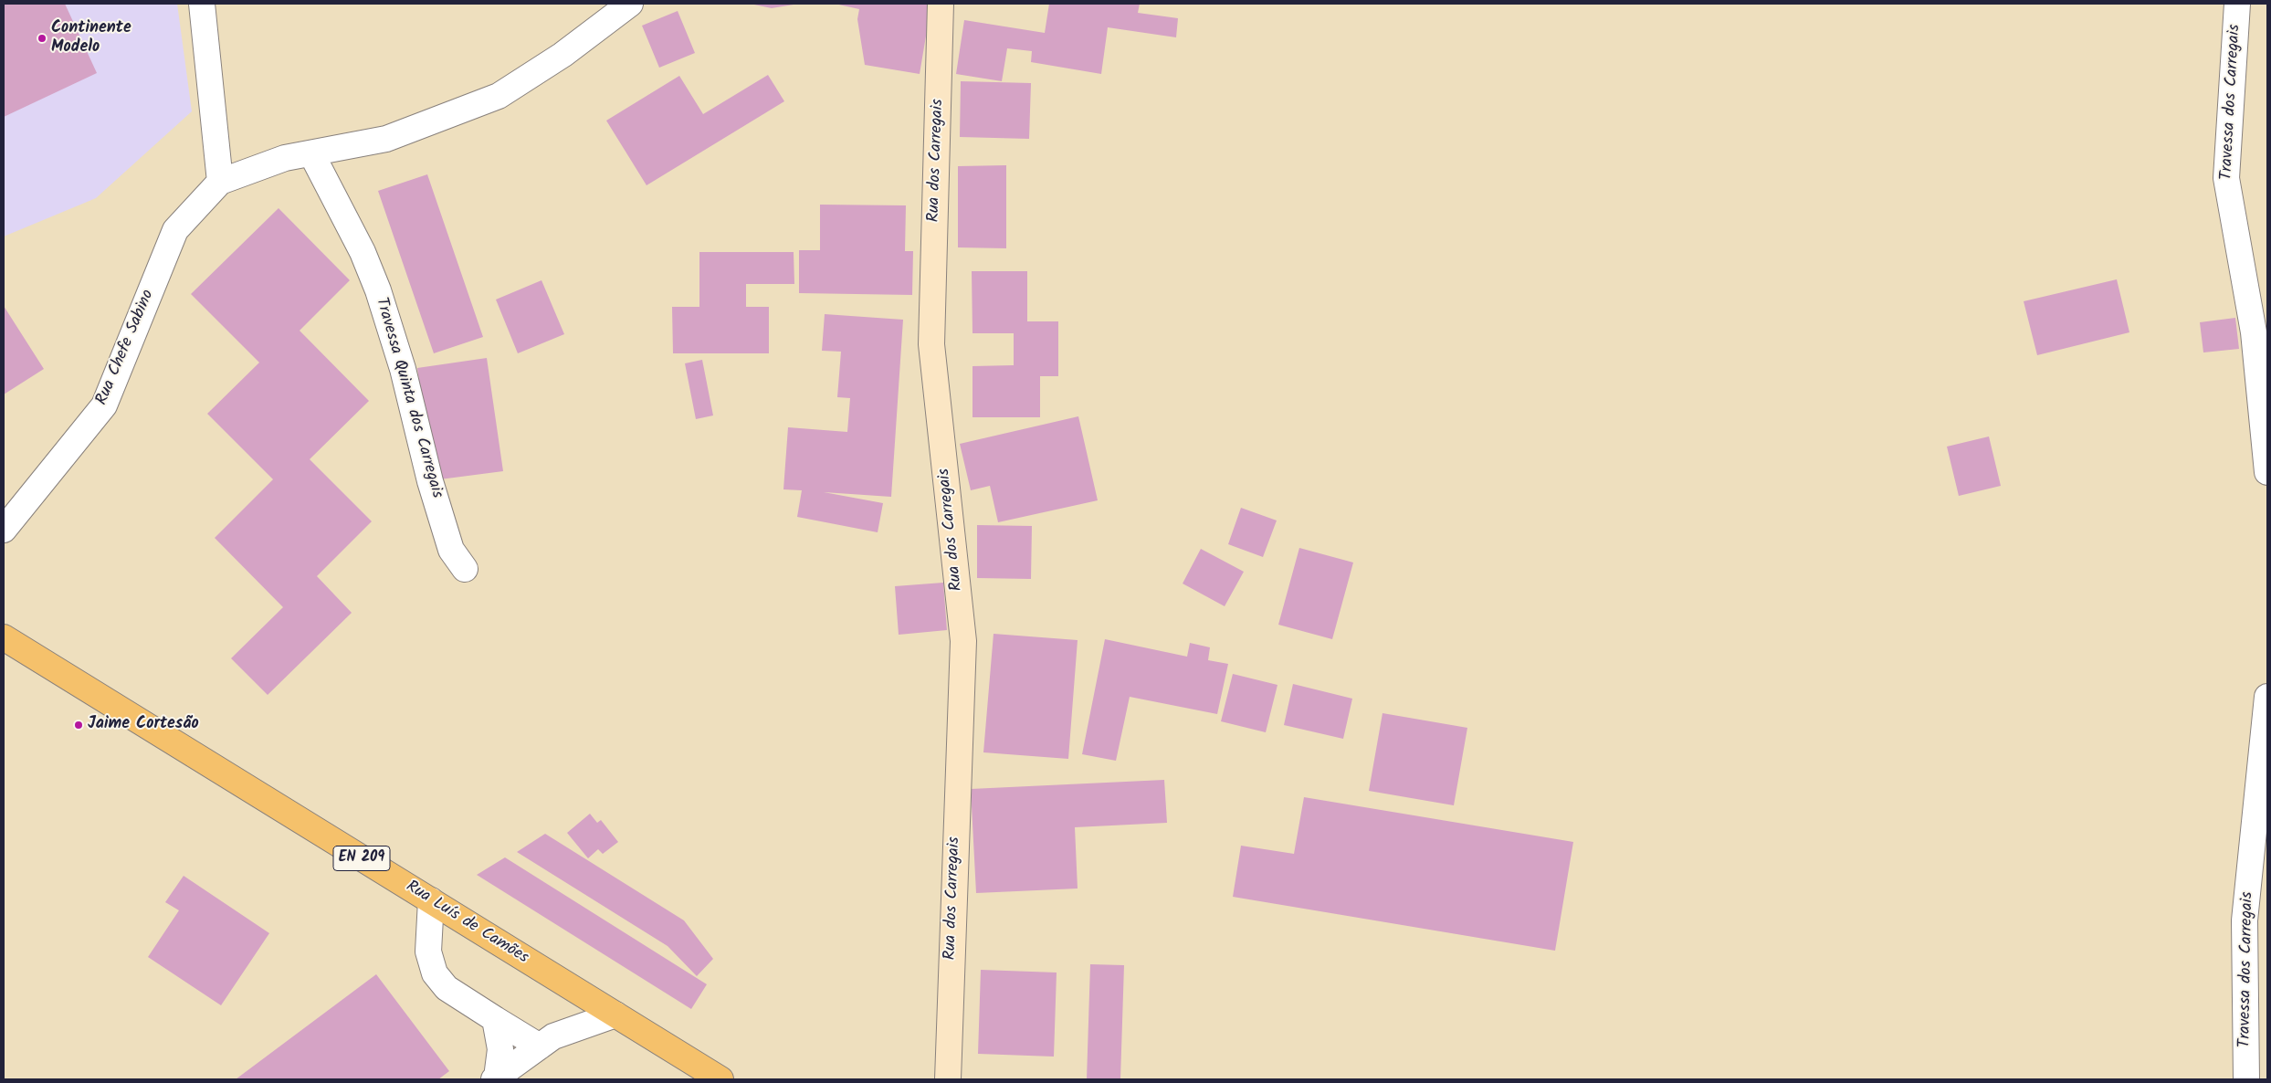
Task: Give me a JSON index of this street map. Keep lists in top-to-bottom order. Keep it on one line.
{"streets":{"main road":["EN 209","Rua Luís de Camões"],"street":["Travessa dos Carregais","Rua dos Carregais","Rua Chefe Sabino","Travessa Quinta dos Carregais"]},"places":["Continente Modelo","Jaime Cortesão"]}
